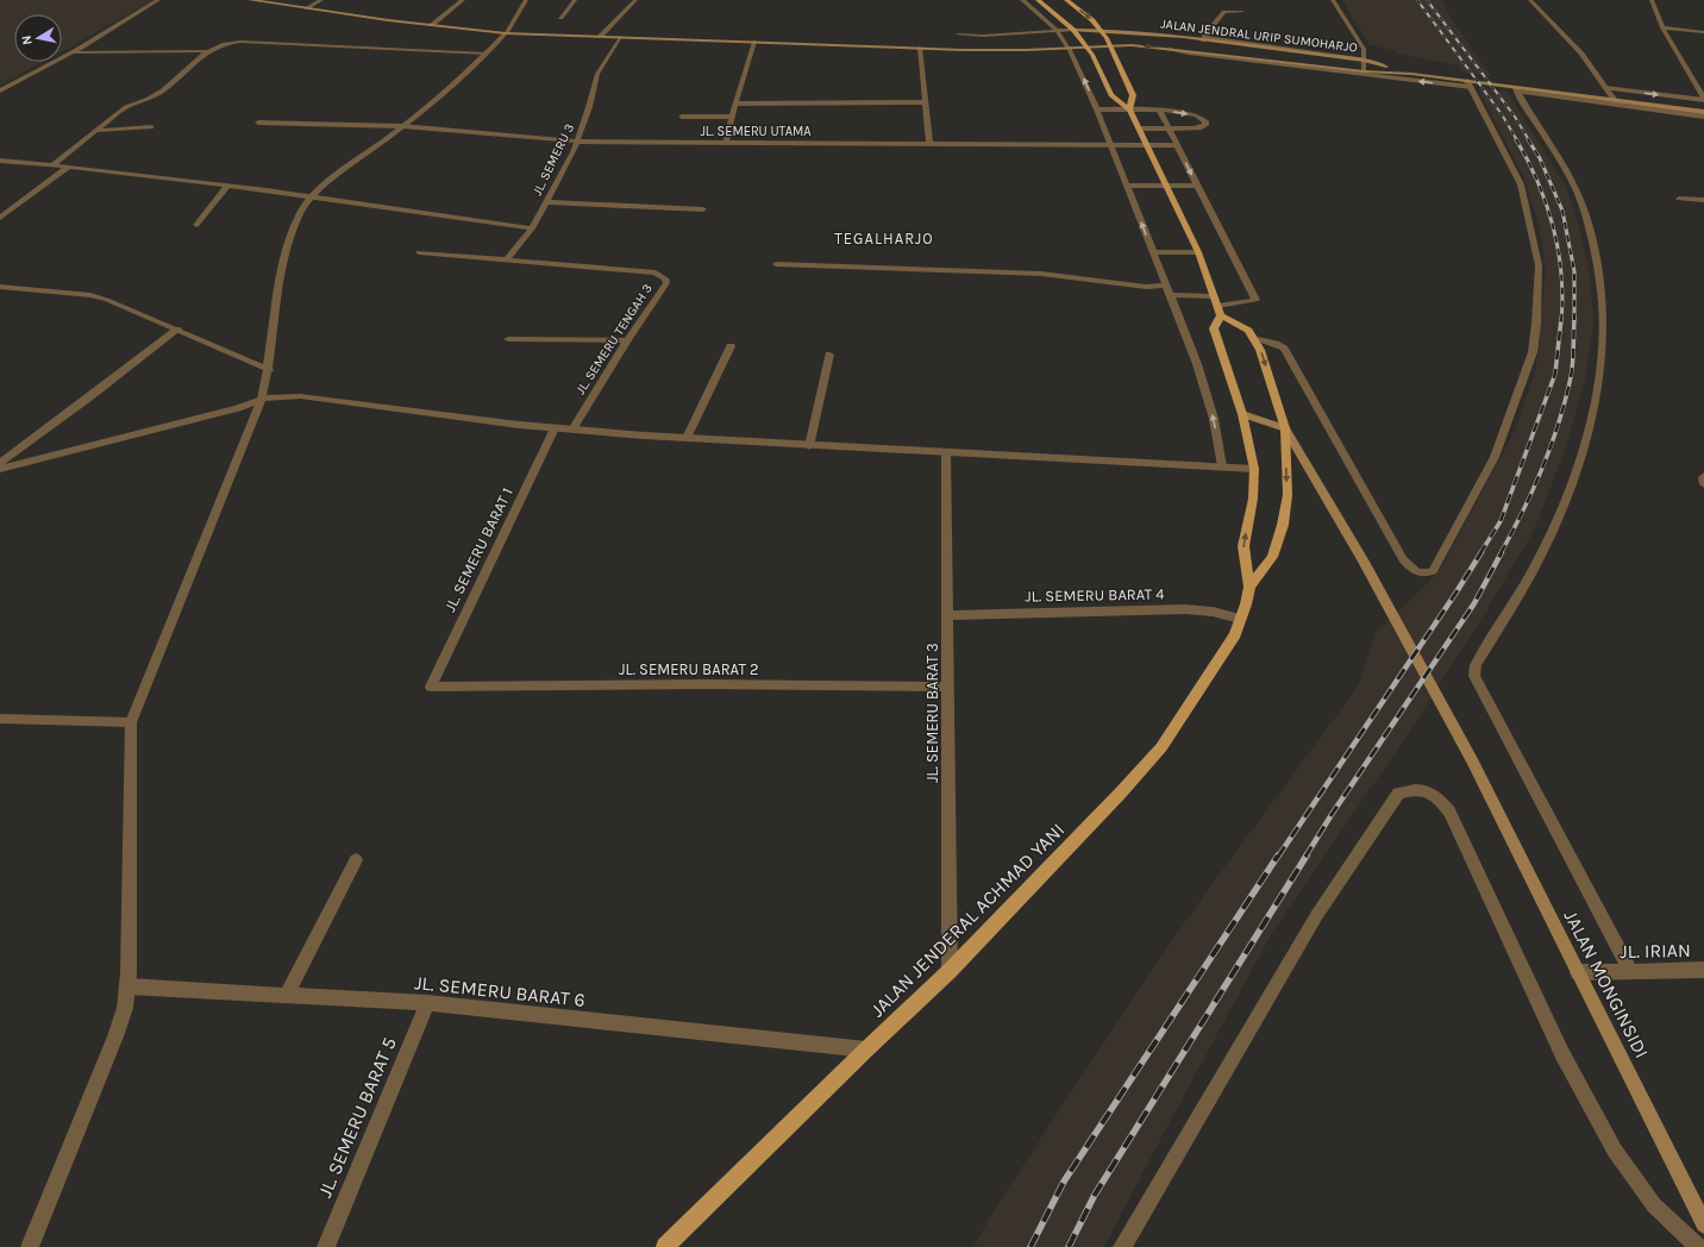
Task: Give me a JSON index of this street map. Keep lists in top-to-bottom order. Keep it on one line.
{"streets":{"main road":["JALAN JENDRAL URIP SUMOHARJO","JALAN JENDERAL ACHMAD YANI","JALAN MONGINSIDI"],"street":["JL. SEMERU UTAMA","JL. SEMERU 3","JL. SEMERU TENGAH 3","JL. SEMERU BARAT 1","JL. SEMERU BARAT 4","JL. SEMERU BARAT 2","JL. SEMERU BARAT 3","JL. IRIAN","JL. SEMERU BARAT 6","JL. SEMERU BARAT 5"]},"crossings":[["JALAN JENDRAL URIP SUMOHARJO","JL. SEMERU 3"],["JL. SEMERU UTAMA","JL. SEMERU 3"],["JL. SEMERU 3","JL. SEMERU TENGAH 3"],["JL. SEMERU BARAT 1","JL. SEMERU BARAT 2"],["JL. SEMERU BARAT 4","JL. SEMERU BARAT 3"],["JL. SEMERU BARAT 4","JALAN JENDERAL ACHMAD YANI"],["JL. SEMERU BARAT 2","JL. SEMERU BARAT 3"],["JL. SEMERU BARAT 3","JALAN JENDERAL ACHMAD YANI"],["JALAN JENDERAL ACHMAD YANI","JALAN MONGINSIDI"],["JALAN JENDERAL ACHMAD YANI","JL. SEMERU BARAT 6"],["JL. IRIAN","JALAN MONGINSIDI"],["JL. SEMERU BARAT 6","JL. SEMERU BARAT 5"]],"districts":["TEGALHARJO"],"north":"left"}
